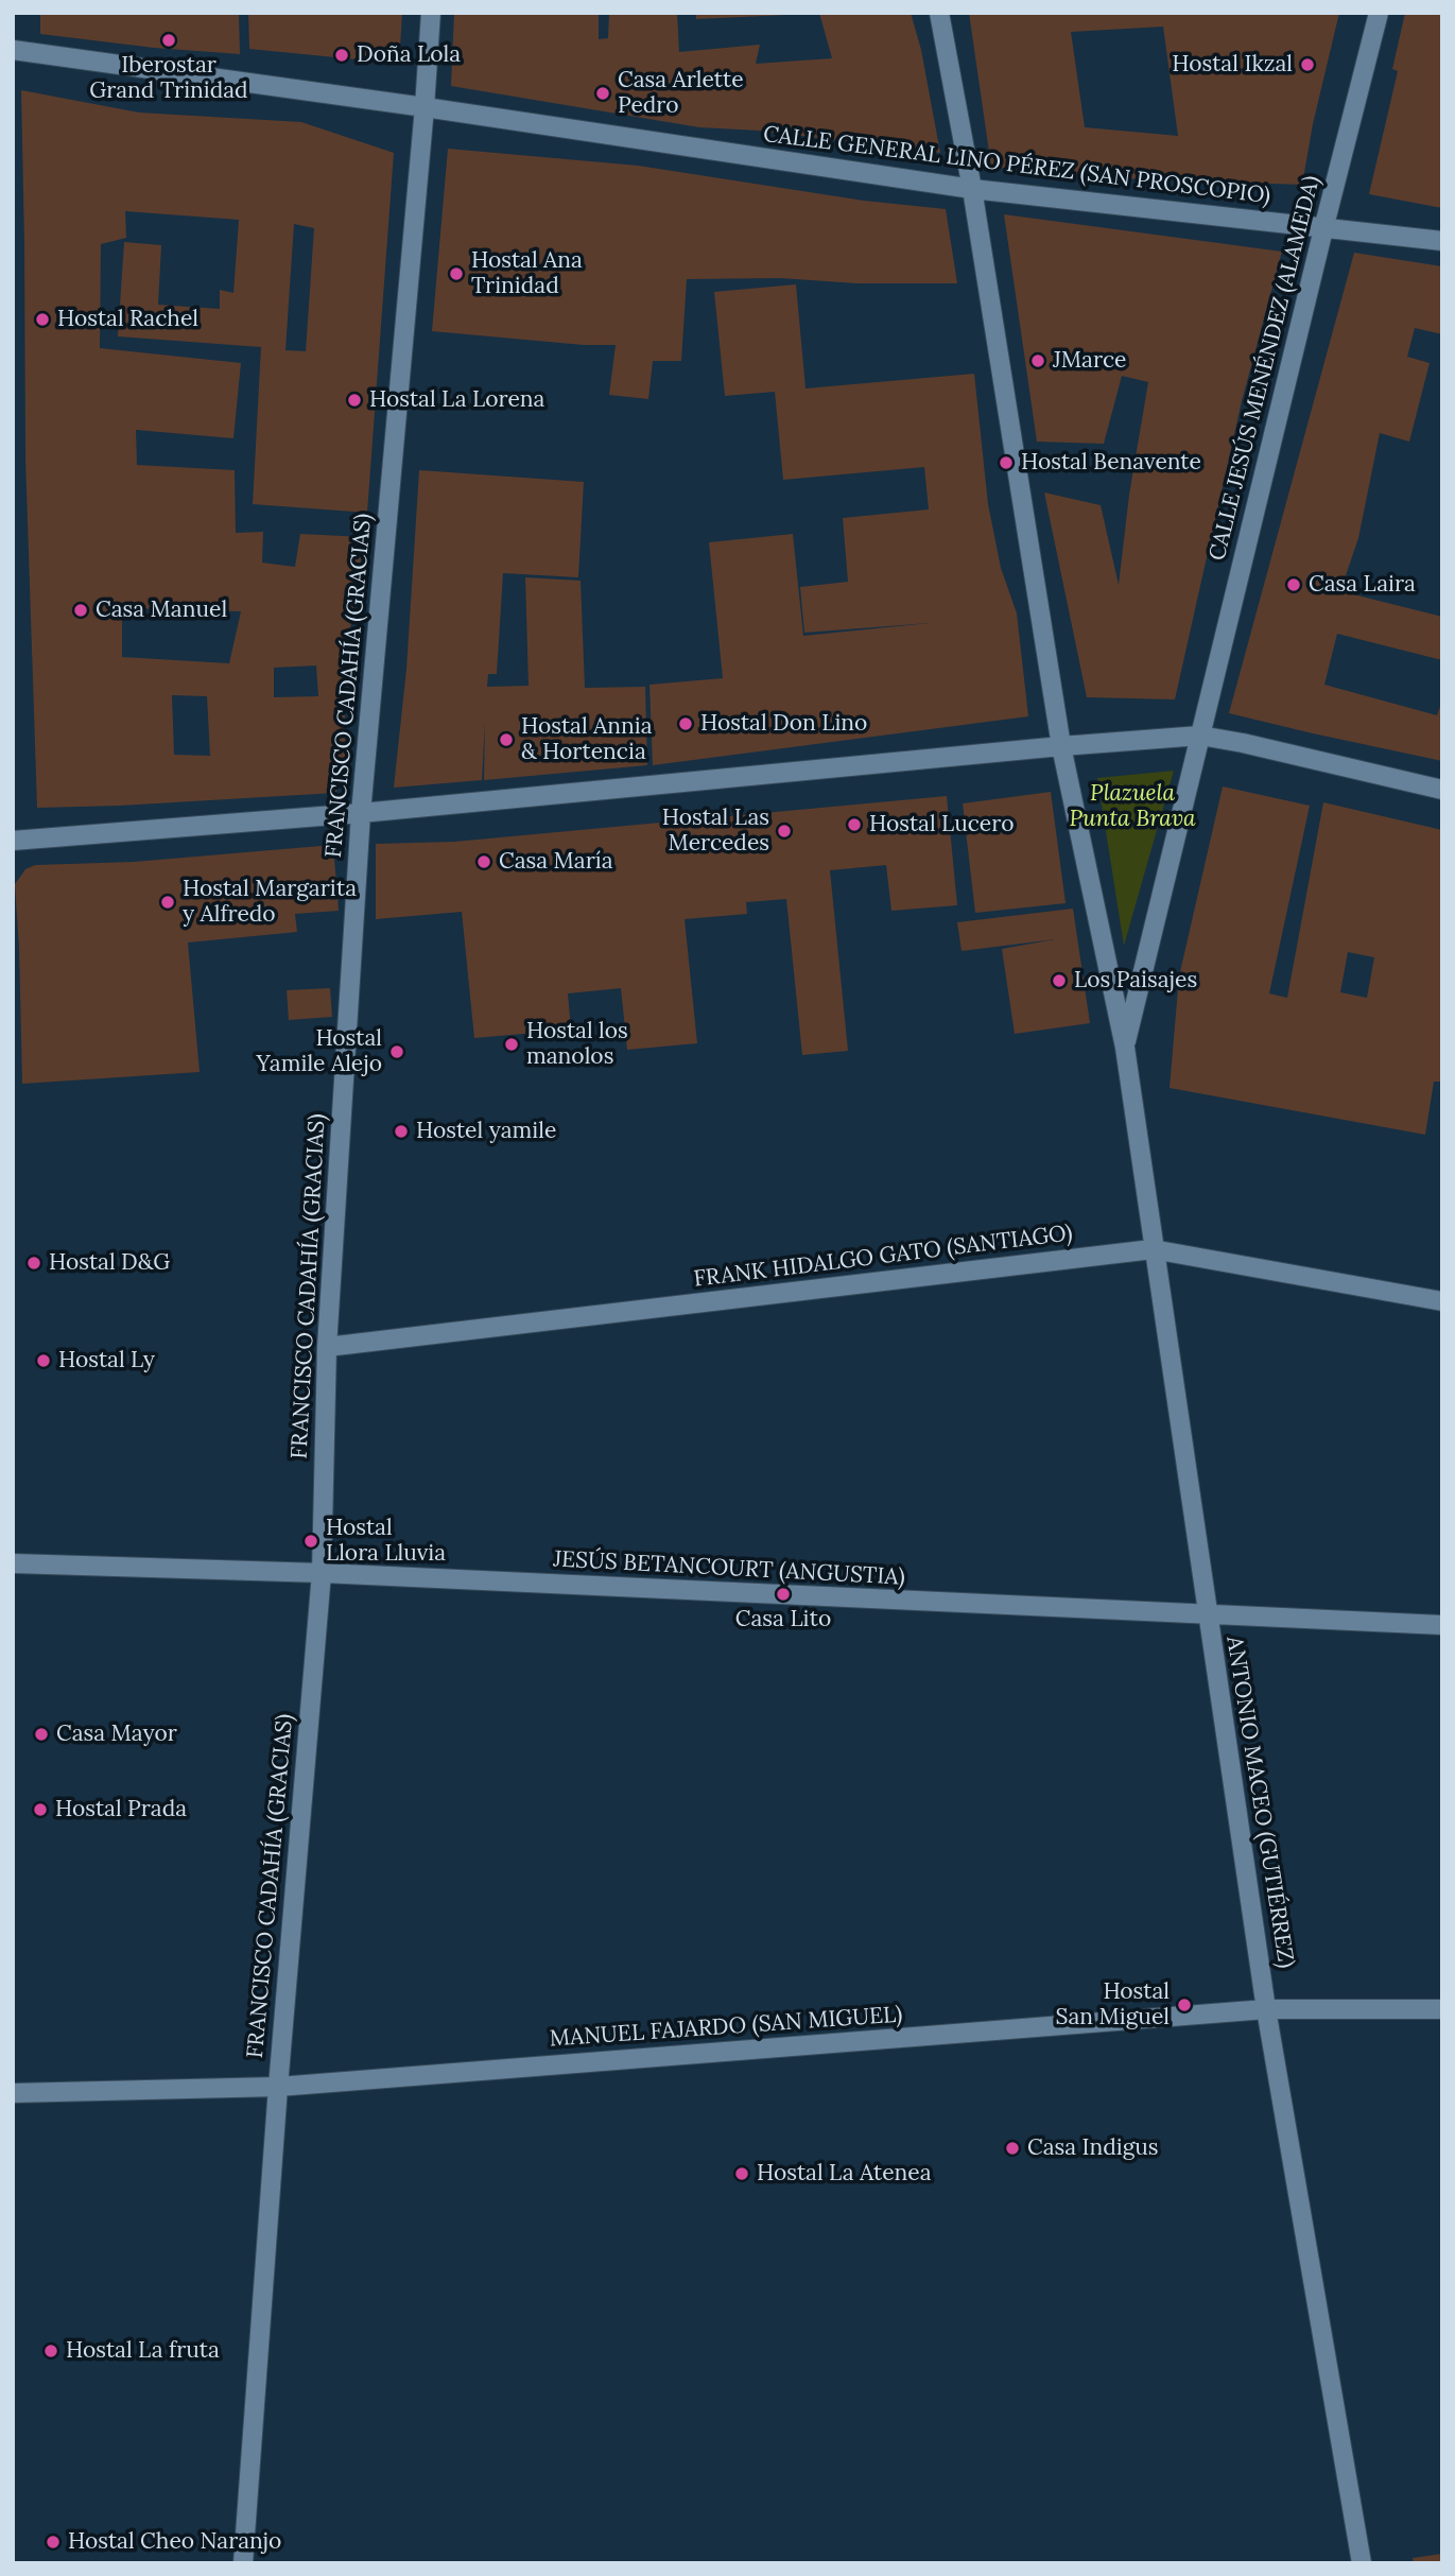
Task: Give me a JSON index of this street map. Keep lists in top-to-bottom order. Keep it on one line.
{"streets":{"street":["CALLE GENERAL LINO PÉREZ (SAN PROSCOPIO)","CALLE JESÚS MENÉNDEZ (ALAMEDA)","FRANCISCO CADAHÍA (GRACIAS)","FRANK HIDALGO GATO (SANTIAGO)","JESÚS BETANCOURT (ANGUSTIA)","ANTONIO MACEO (GUTIÉRREZ)","MANUEL FAJARDO (SAN MIGUEL)"]},"crossings":[["CALLE GENERAL LINO PÉREZ (SAN PROSCOPIO)","CALLE JESÚS MENÉNDEZ (ALAMEDA)"],["CALLE GENERAL LINO PÉREZ (SAN PROSCOPIO)","FRANCISCO CADAHÍA (GRACIAS)"],["CALLE GENERAL LINO PÉREZ (SAN PROSCOPIO)","ANTONIO MACEO (GUTIÉRREZ)"],["CALLE JESÚS MENÉNDEZ (ALAMEDA)","ANTONIO MACEO (GUTIÉRREZ)"],["FRANCISCO CADAHÍA (GRACIAS)","FRANK HIDALGO GATO (SANTIAGO)"],["FRANCISCO CADAHÍA (GRACIAS)","JESÚS BETANCOURT (ANGUSTIA)"],["FRANCISCO CADAHÍA (GRACIAS)","MANUEL FAJARDO (SAN MIGUEL)"],["FRANK HIDALGO GATO (SANTIAGO)","ANTONIO MACEO (GUTIÉRREZ)"],["JESÚS BETANCOURT (ANGUSTIA)","ANTONIO MACEO (GUTIÉRREZ)"],["ANTONIO MACEO (GUTIÉRREZ)","MANUEL FAJARDO (SAN MIGUEL)"]],"parks":["Plazuela Punta Brava"],"places":["Iberostar Grand Trinidad","Doña Lola","Hostal Ikzal","Casa Arlette Pedro","Hostal Ana Trinidad","Hostal Rachel","JMarce","Hostal La Lorena","Hostal Benavente","Casa Laira","Casa Manuel","Hostal Don Lino","Hostal Annia & Hortencia","Hostal Lucero","Hostal Las Mercedes","Casa María","Hostal Margarita y Alfredo","Los Paisajes","Hostal los manolos","Hostal Yamile Alejo","Hostel yamile","Hostal D&G","Hostal Ly","Hostal Llora Lluvia","Casa Lito","Casa Mayor","Hostal Prada","Hostal San Miguel","Casa Indigus","Hostal La Atenea","Hostal La fruta","Hostal Cheo Naranjo"]}
